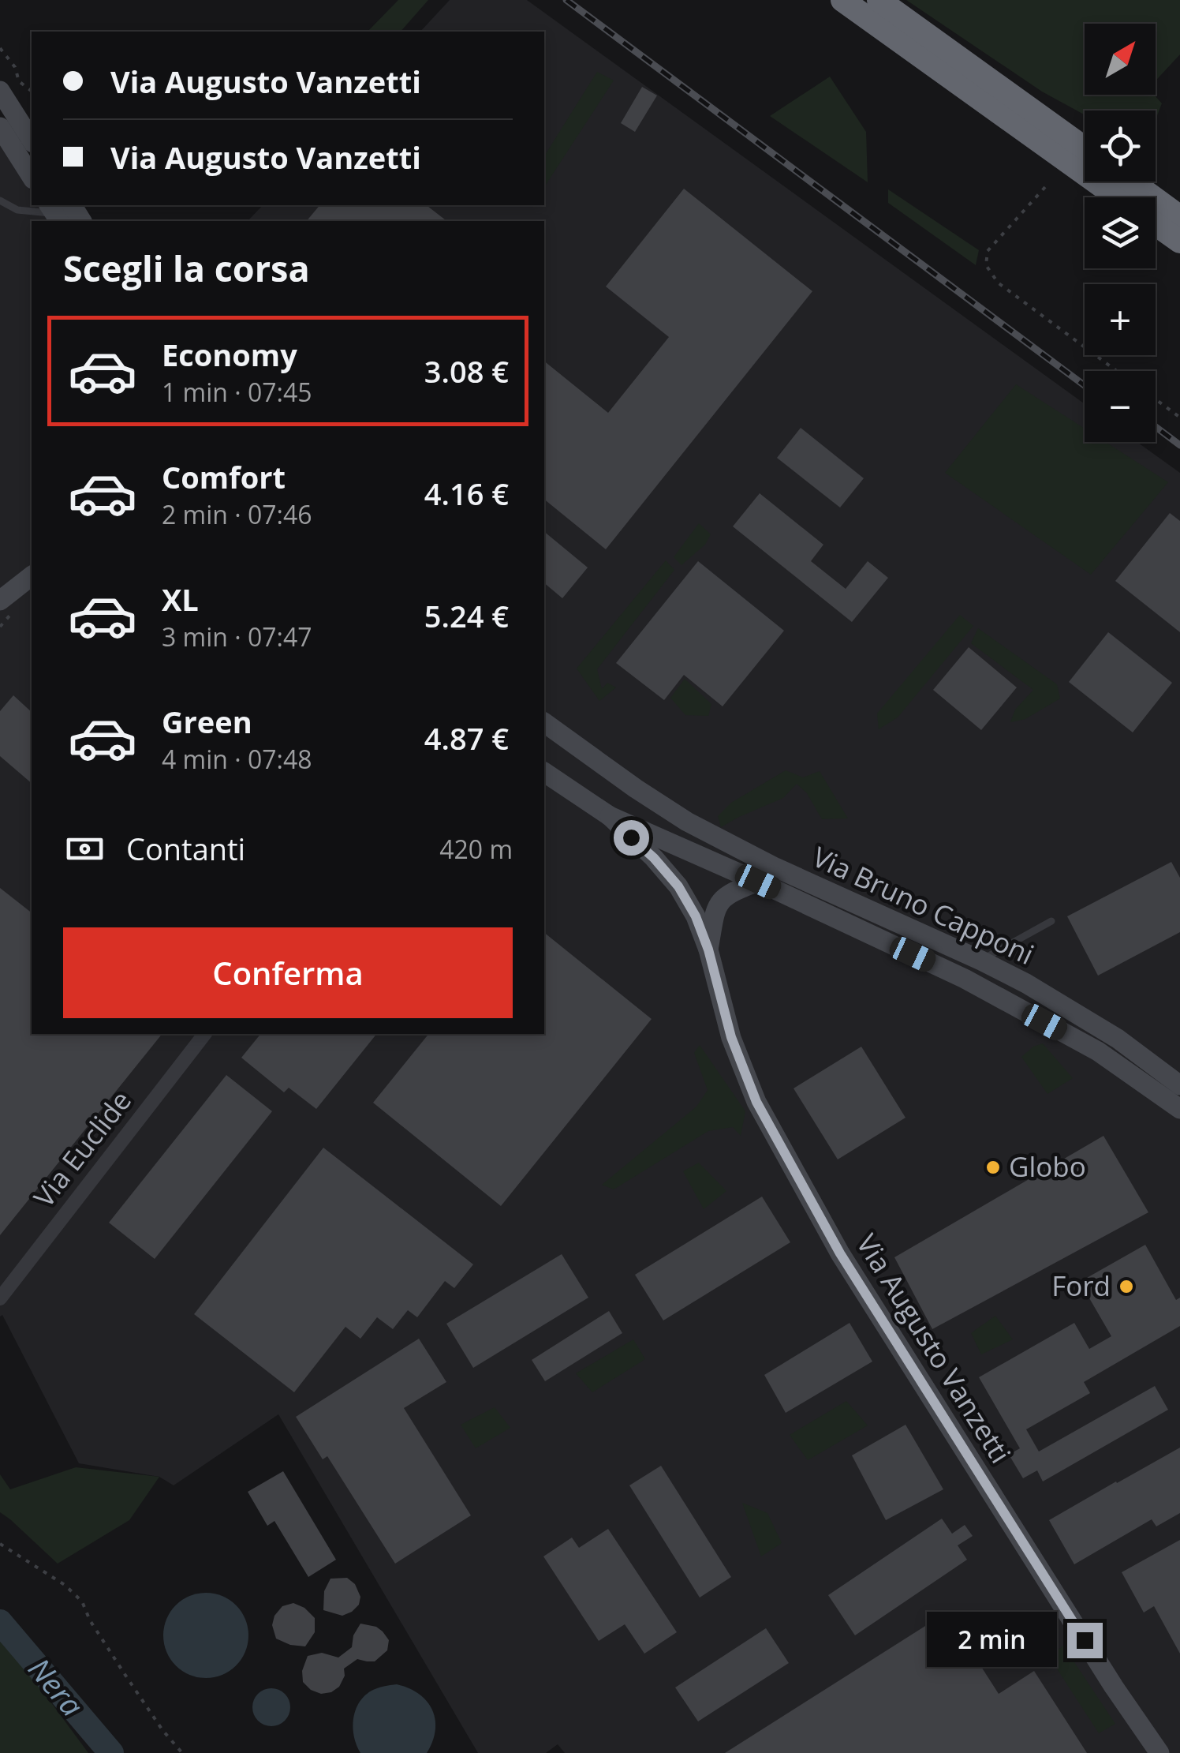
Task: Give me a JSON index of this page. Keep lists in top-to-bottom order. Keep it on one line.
{"streets":{"main road":["Via Bruno Capponi","Via Augusto Vanzetti"],"street":["Via Euclide"]},"crossings":[["Via Bruno Capponi","Via Augusto Vanzetti"]],"water":["Nera"],"places":["Globo","Ford"],"north":"top right","page":{"map_buttons":["+","−"],"banner":["Via Augusto Vanzetti","Via Augusto Vanzetti"],"heading":"Scegli la corsa","list":[{"name":"Economy","note":"1 min · 07:45","value":"3.08 €"},{"name":"Comfort","note":"2 min · 07:46","value":"4.16 €"},{"name":"XL","note":"3 min · 07:47","value":"5.24 €"},{"name":"Green","note":"4 min · 07:48","value":"4.87 €"}],"pay":["Contanti","420 m"],"buttons":"Conferma","bubble":"2 min"}}
